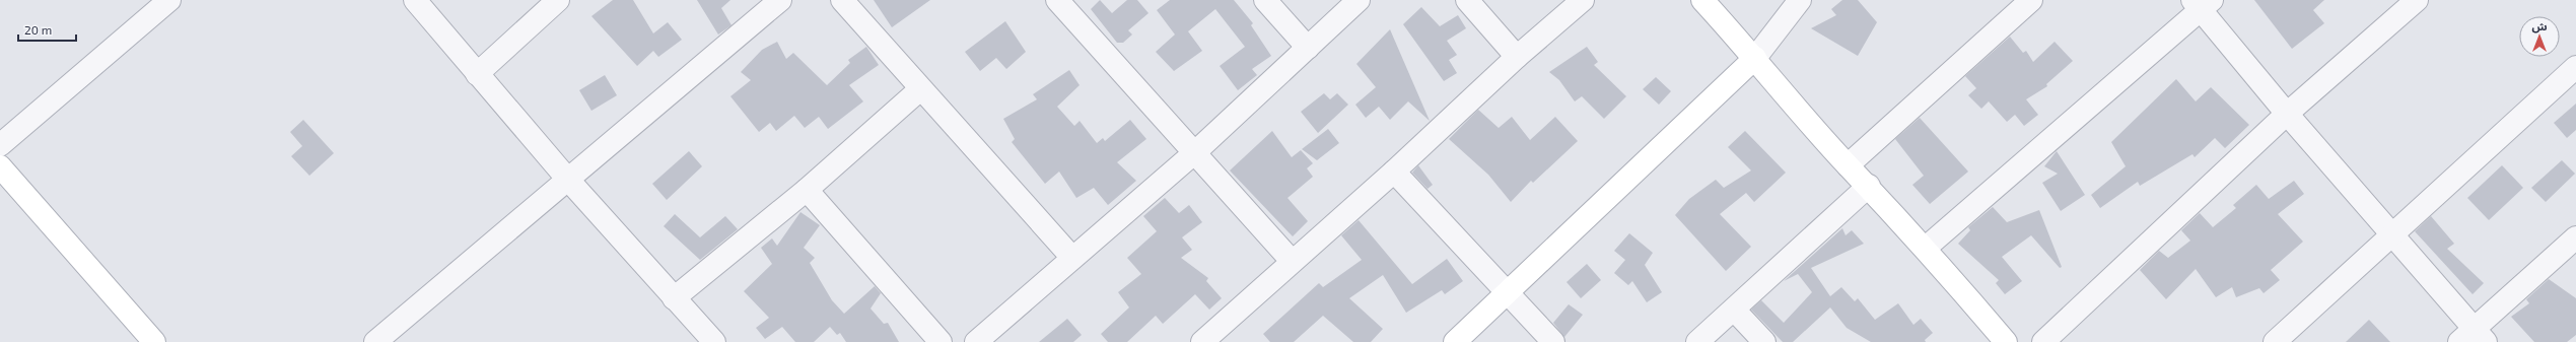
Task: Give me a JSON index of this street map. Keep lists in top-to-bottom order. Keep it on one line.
{"scale_bar":"20 m","north":"top"}
